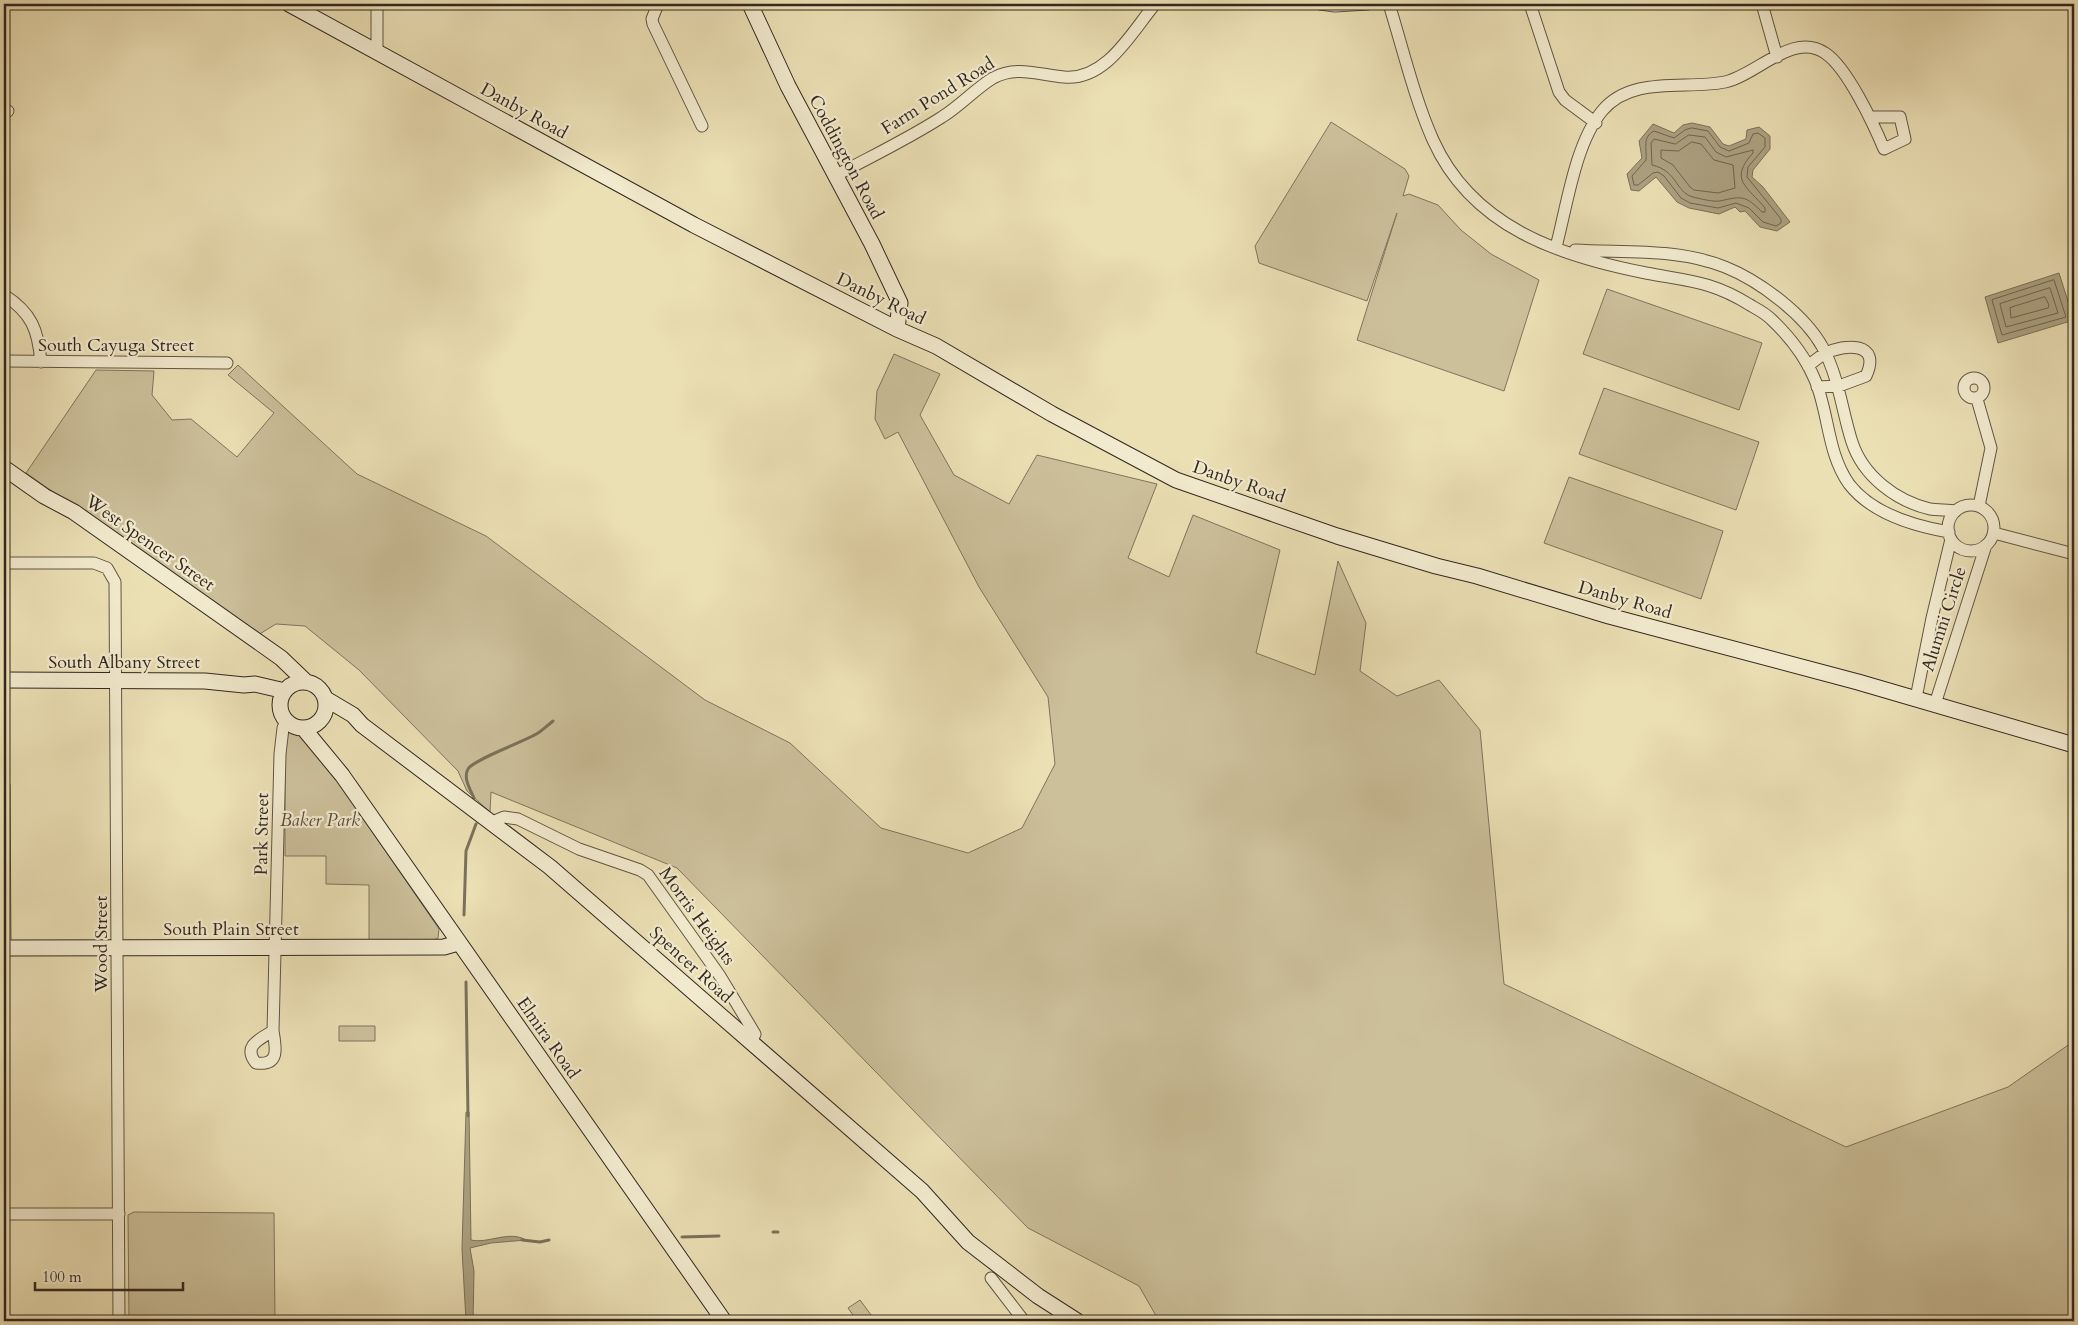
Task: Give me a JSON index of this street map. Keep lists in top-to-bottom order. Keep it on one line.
{"streets":{"street":["Farm Pond Road","Danby Road","Coddington Road","South Cayuga Street","West Spencer Street","Alumni Circle","South Albany Street","Park Street","Morris Heights","South Plain Street","Wood Street","Spencer Road","Elmira Road"]},"crossings":[["Farm Pond Road","Coddington Road"],["Danby Road","Coddington Road"],["Danby Road","Alumni Circle"],["West Spencer Street","South Albany Street"],["West Spencer Street","Park Street"],["West Spencer Street","Spencer Road"],["West Spencer Street","Elmira Road"],["South Albany Street","Park Street"],["South Albany Street","Wood Street"],["South Albany Street","Spencer Road"],["South Albany Street","Elmira Road"],["Park Street","South Plain Street"],["Park Street","Spencer Road"],["Park Street","Elmira Road"],["Morris Heights","Spencer Road"],["South Plain Street","Wood Street"],["South Plain Street","Elmira Road"],["Spencer Road","Elmira Road"]],"parks":["Baker Park"],"scale_bar":"100 m"}
